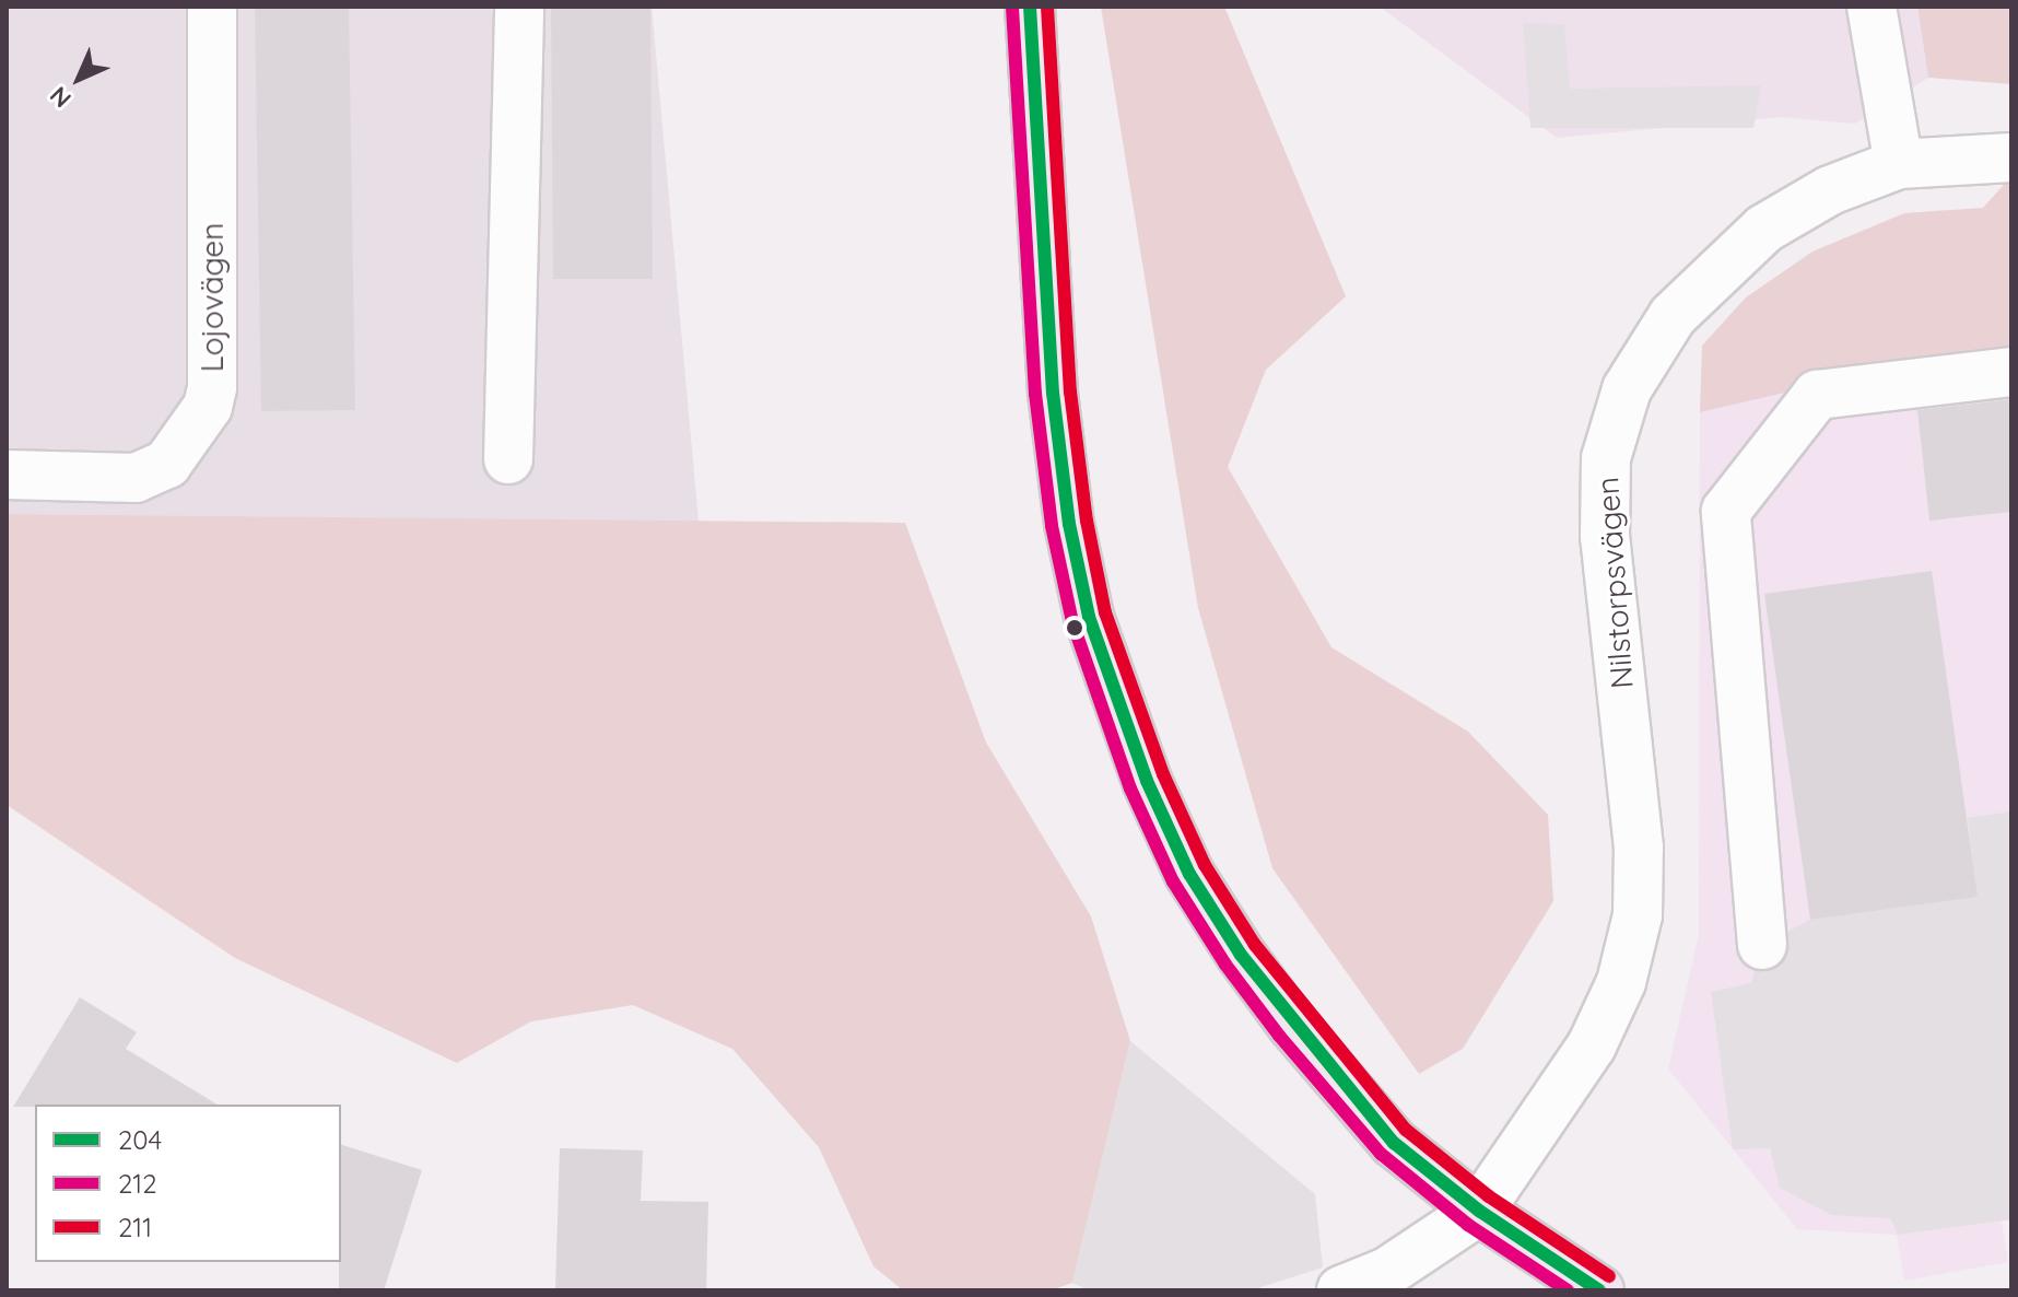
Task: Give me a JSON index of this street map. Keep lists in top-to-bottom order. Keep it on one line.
{"streets":{"street":["Lojovägen","Nilstorpsvägen"]},"lines":["transit line 204","transit line 211","transit line 212"],"legend":["204","212","211"],"north":"bottom left"}
